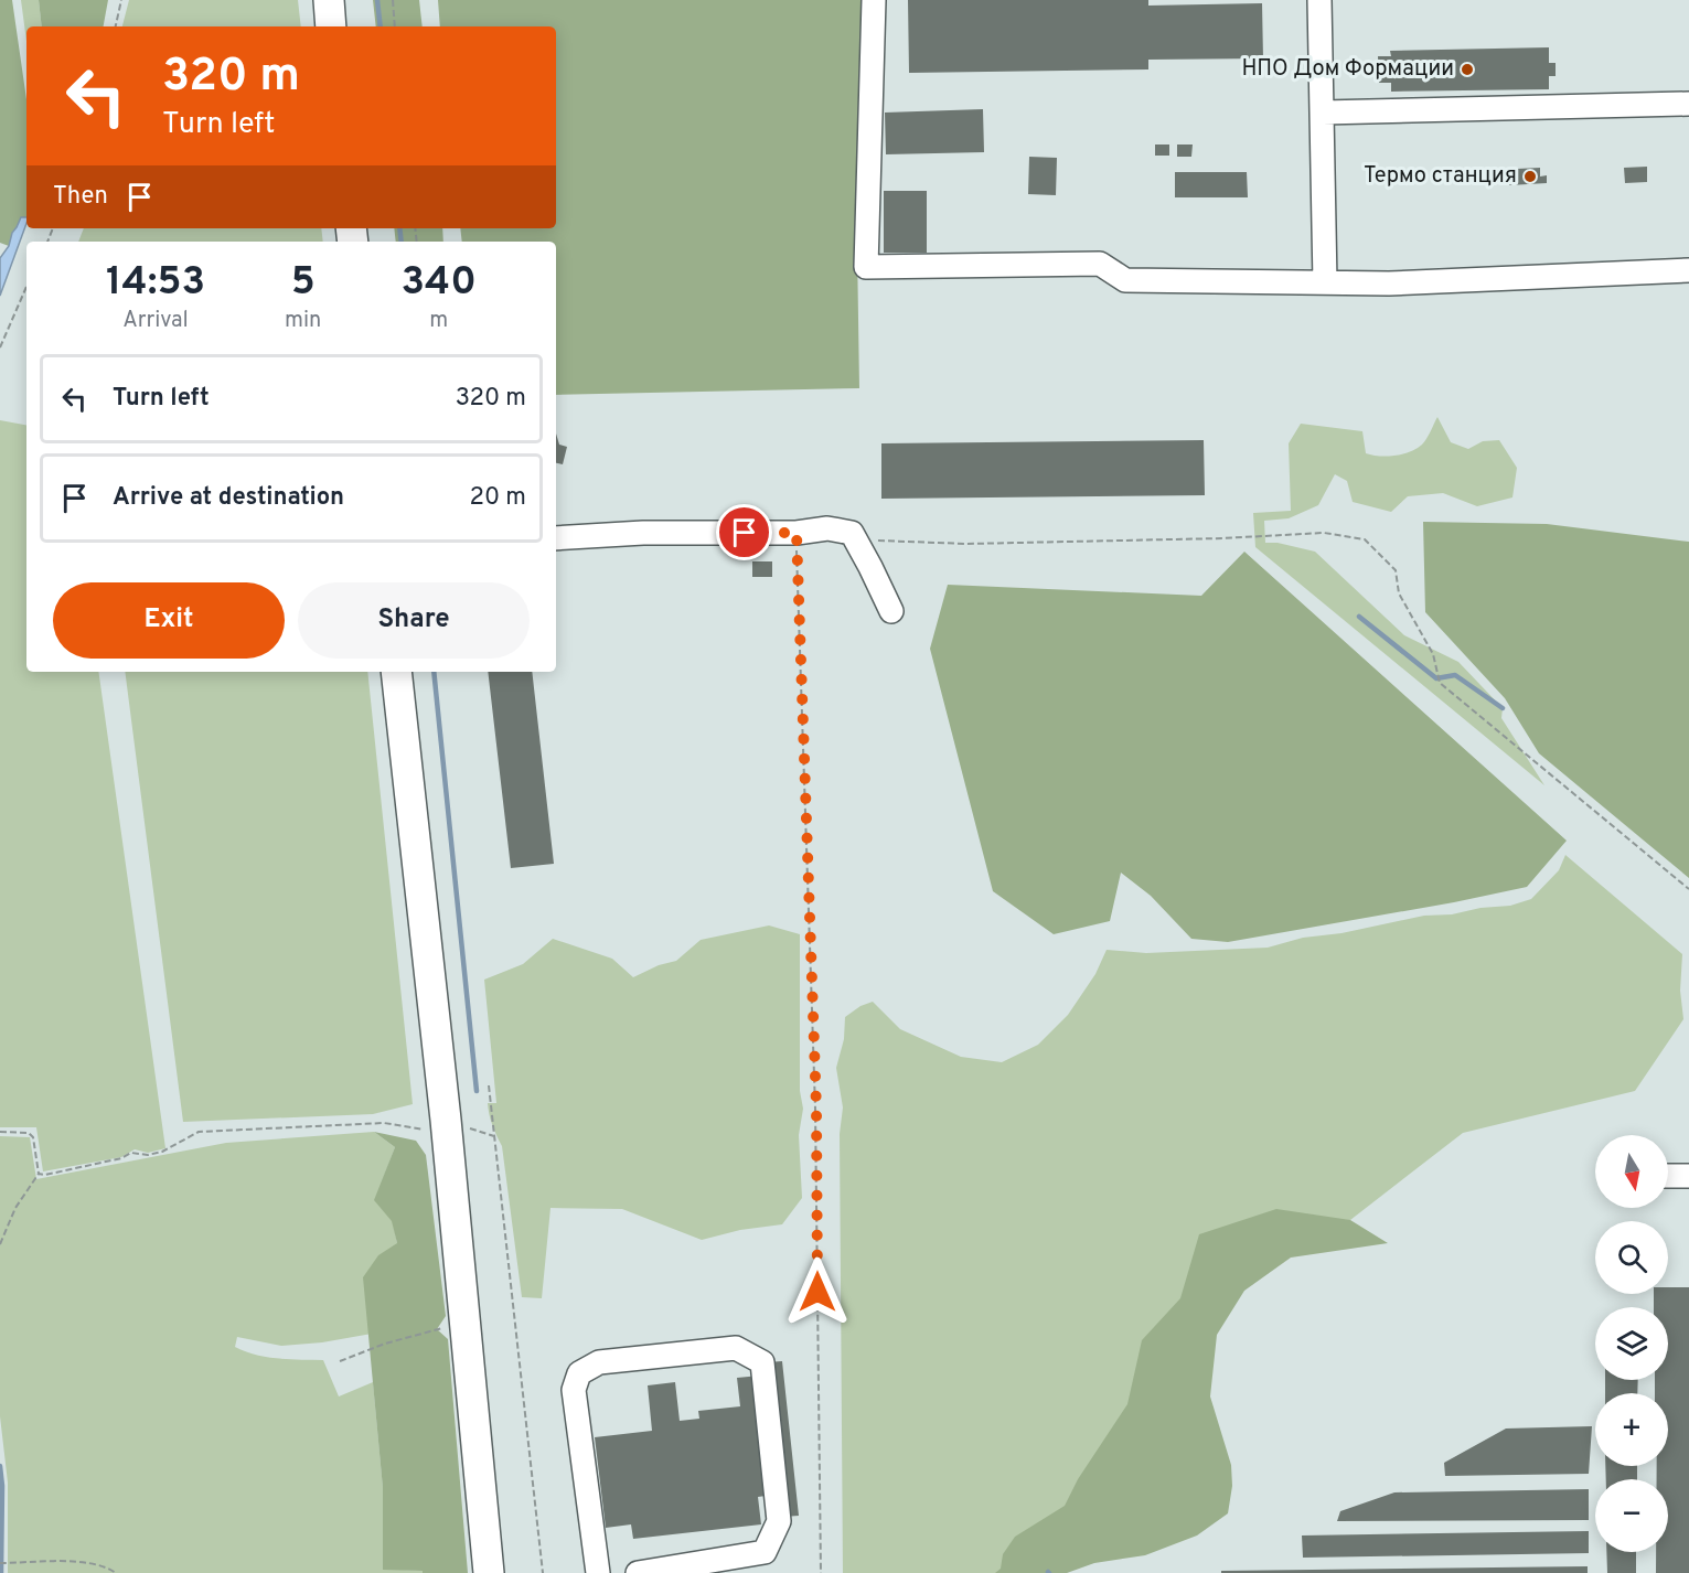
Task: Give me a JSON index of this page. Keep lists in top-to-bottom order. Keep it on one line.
{"places":["НПО Дом Формации","Термо станция"],"north":"bottom","page":{"turn":["320 m","Turn left"],"then":"Then","eta":["14:53","Arrival","5","min","340","m"],"list":[{"name":"Turn left","value":"320 m"},{"name":"Arrive at destination","value":"20 m"}],"buttons":["Exit","Share"],"map_buttons":["+","−"]}}
